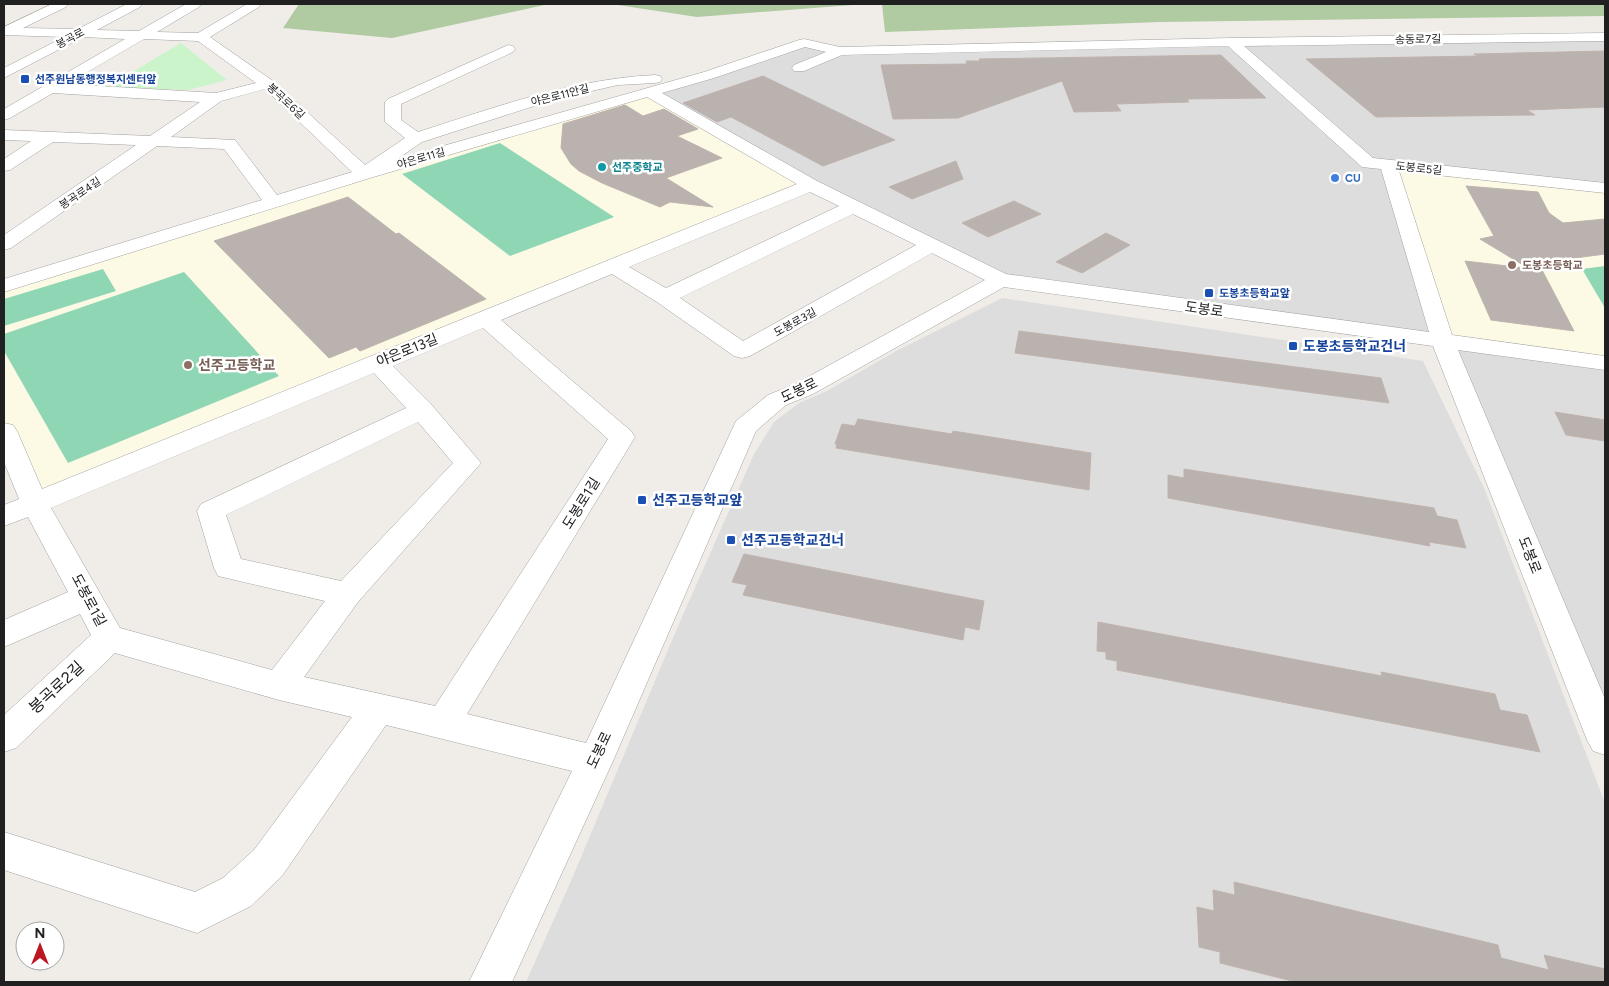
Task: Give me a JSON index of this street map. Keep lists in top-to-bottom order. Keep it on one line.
{"streets":{"street":["봉곡로","송동로7길","야은로11안길","봉곡로6길","야은로11길","도봉로5길","봉곡로4길","도봉로","도봉로3길","야은로13길","도봉로1길","봉곡로2길"]},"crossings":[["송동로7길","야은로11길"],["야은로11안길","봉곡로6길"],["야은로11안길","야은로11길"],["봉곡로6길","야은로11길"],["봉곡로6길","봉곡로4길"],["도봉로5길","도봉로"],["도봉로","도봉로1길"],["도봉로3길","야은로13길"],["야은로13길","도봉로1길"],["도봉로1길","봉곡로2길"]],"places":{"transit":["선주원남동행정복지센터앞","도봉초등학교앞","도봉초등학교건너","선주고등학교앞","선주고등학교건너"],"other":["선주중학교","CU","도봉초등학교","선주고등학교"]},"north":"top"}
